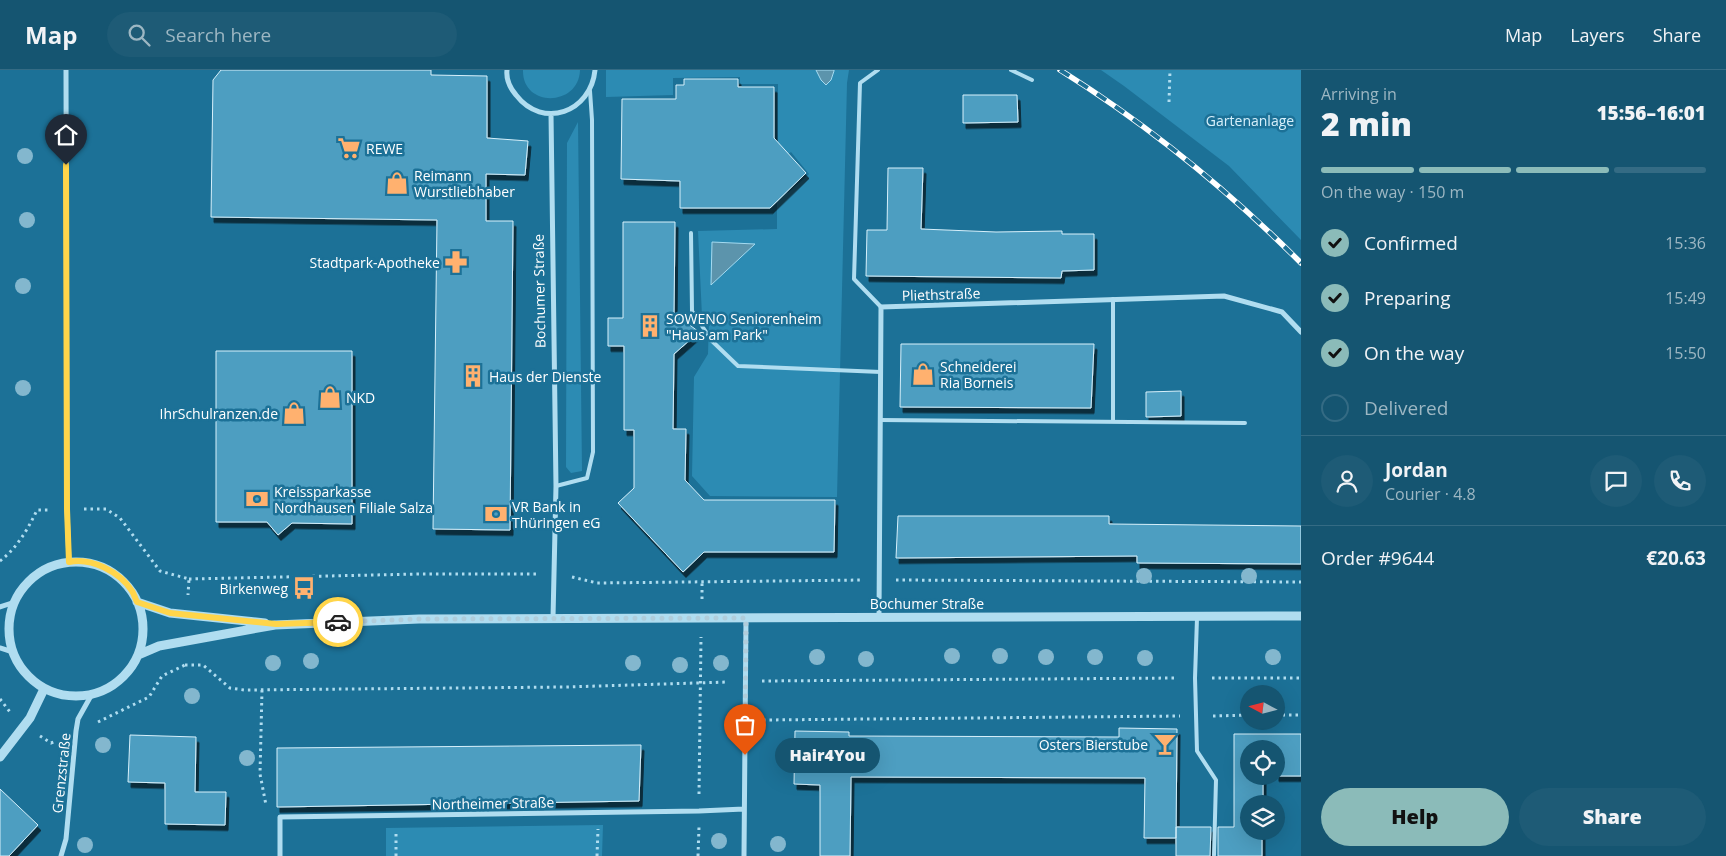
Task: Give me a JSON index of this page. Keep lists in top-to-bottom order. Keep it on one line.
{"streets":{"street":["Bochumer Straße","Pliethstraße","Grenzstraße","Northeimer Straße"]},"crossings":[["Bochumer Straße","Grenzstraße"]],"parks":["Gartenanlage"],"places":{"supermarket":["REWE"],"shop":["Reimann Wurstliebhaber","Schneiderei Ria Borneis","NKD","IhrSchulranzen.de"],"pharmacy":["Stadtpark-Apotheke"],"building":["SOWENO Seniorenheim \"Haus am Park\"","Haus der Dienste"],"bank":["Kreissparkasse Nordhausen Filiale Salza","VR Bank in Thüringen eG"],"bus stop":["Birkenweg"],"bar":["Osters Bierstube"],"other":["Hair4You"]},"north":"left","page":{"header":"Map","search":"Search here","nav":["Map","Layers","Share"],"heading":["2 min","Arriving in","15:56–16:01"],"panel":["Jordan","Courier · 4.8","Order #9644","€20.63"],"bar":"On the way · 150 m","list":[["Confirmed","15:36"],["Preparing","15:49"],["On the way","15:50"],"Delivered"],"bubble":"Hair4You","buttons":["Help","Share"]}}
